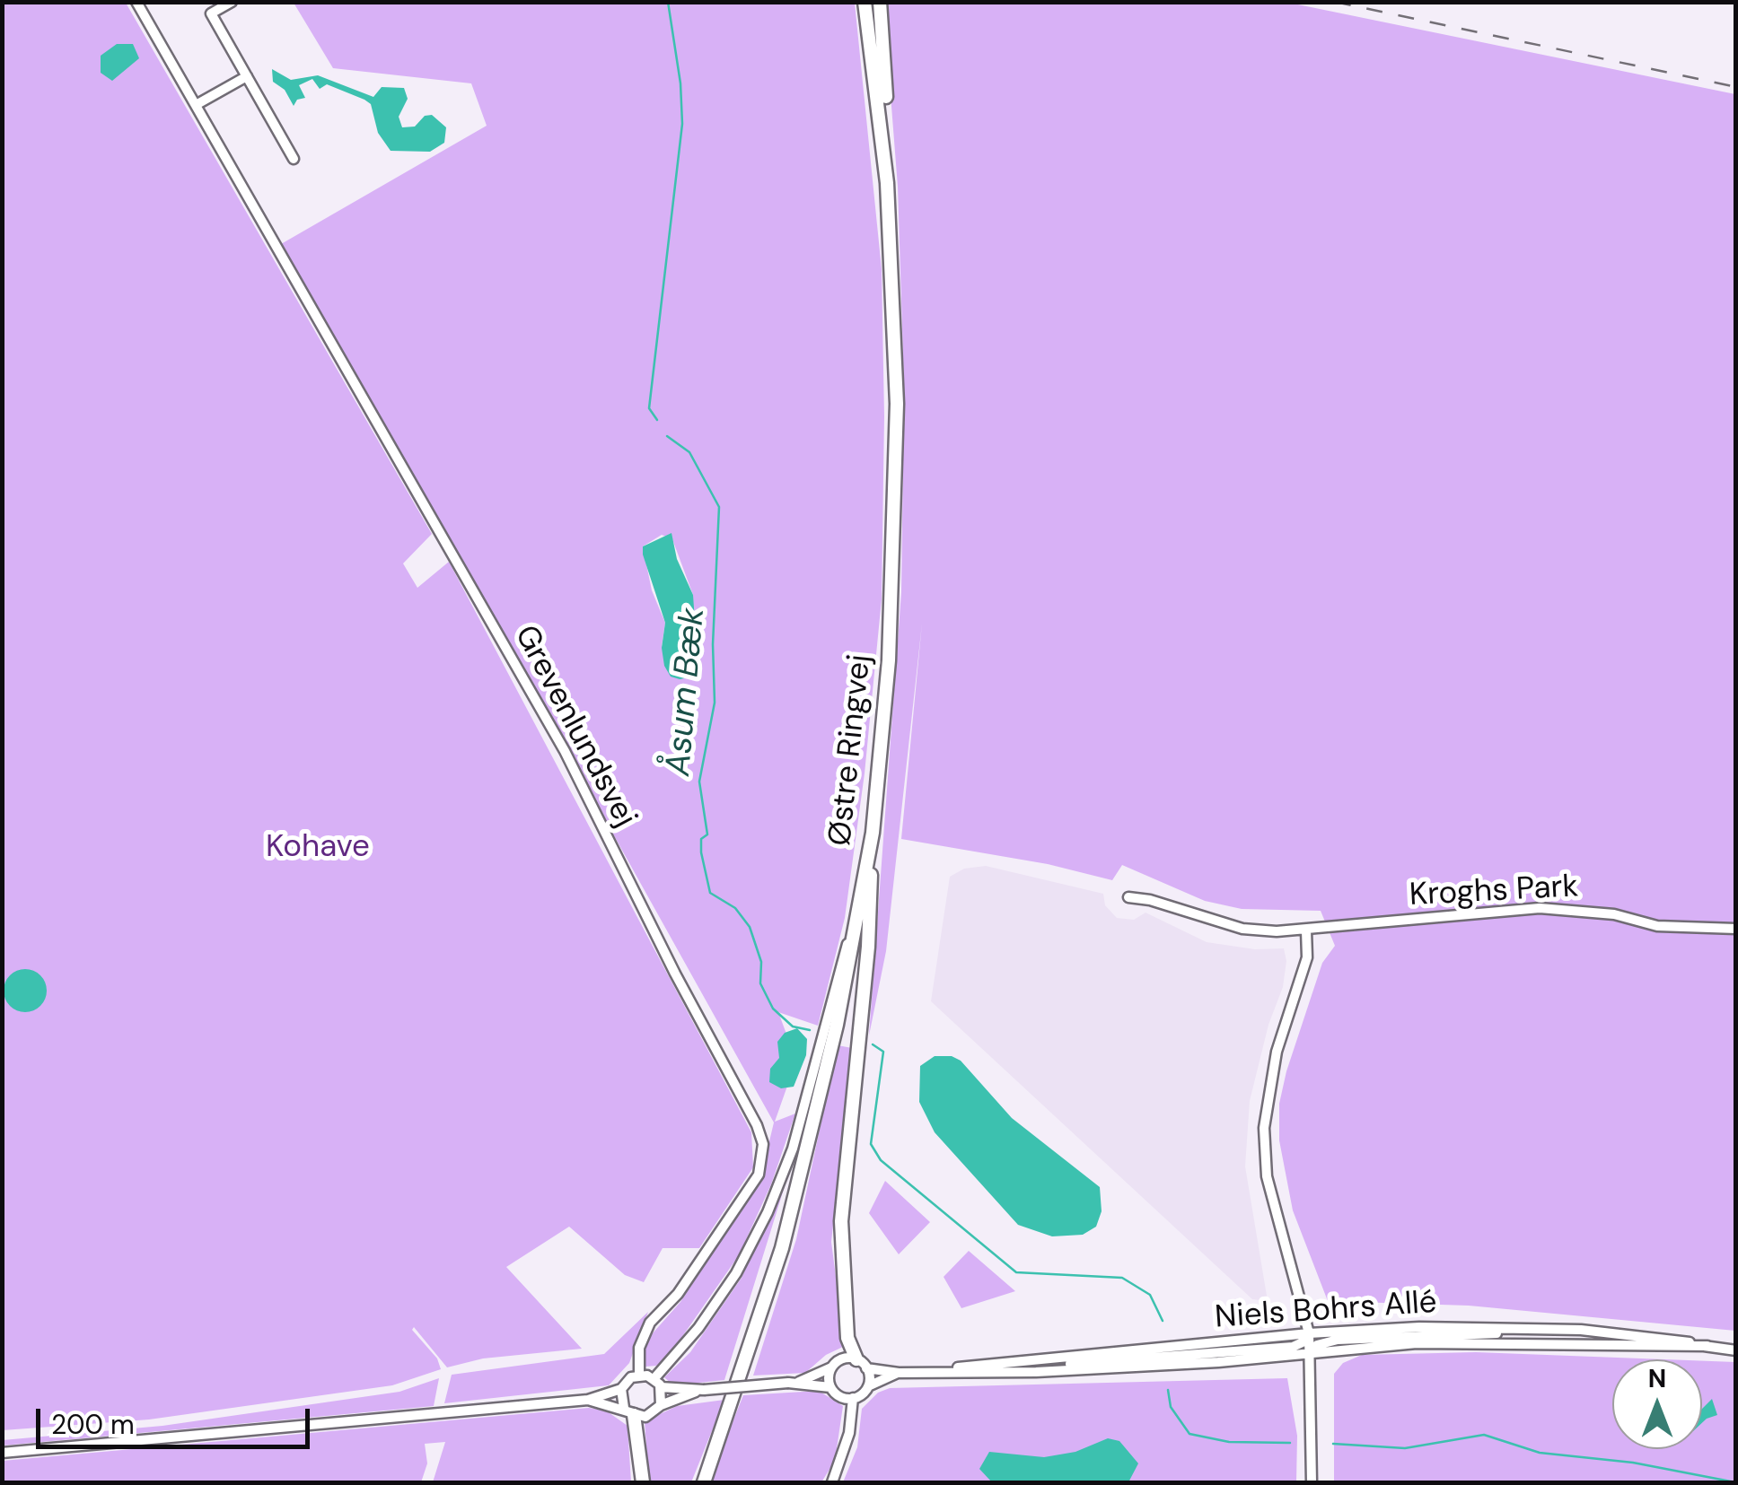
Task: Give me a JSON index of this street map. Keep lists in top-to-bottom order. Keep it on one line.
{"streets":{"main road":["Østre Ringvej"],"street":["Grevenlundsvej","Kroghs Park","Niels Bohrs Allé"]},"water":["Åsum Bæk"],"parks":["Kohave"],"scale_bar":"200 m","north":"top"}
